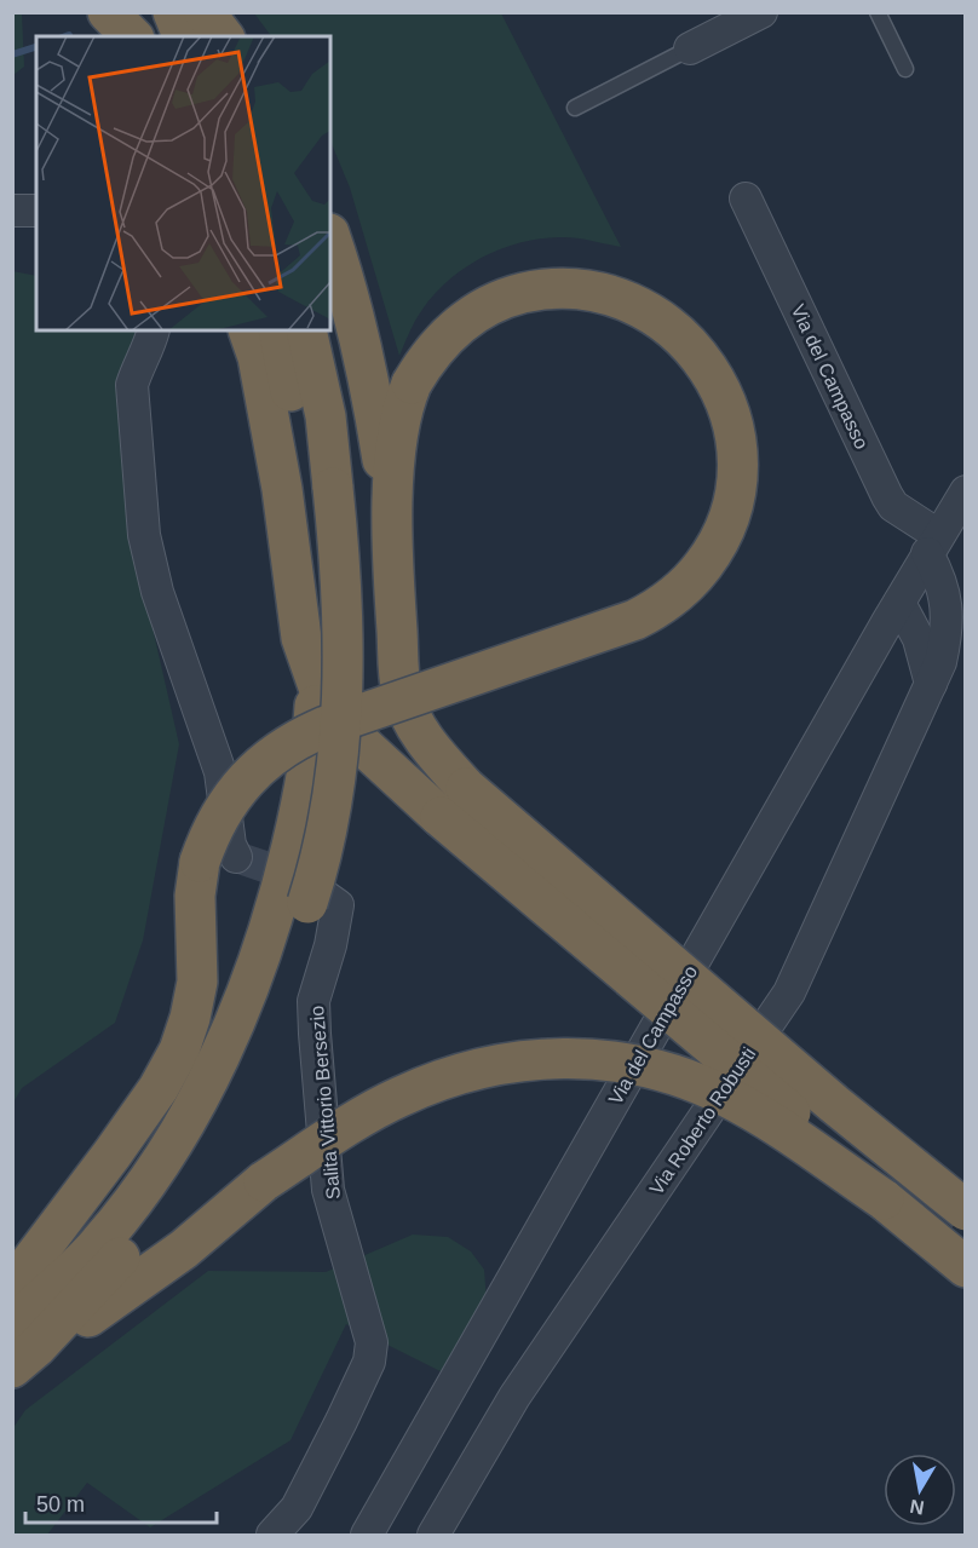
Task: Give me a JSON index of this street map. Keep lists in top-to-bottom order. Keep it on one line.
{"streets":{"street":["Via del Campasso","Salita Vittorio Bersezio","Via Roberto Robusti"]},"crossings":[["Via del Campasso","Via Roberto Robusti"]],"scale_bar":"50 m","north":"bottom"}
